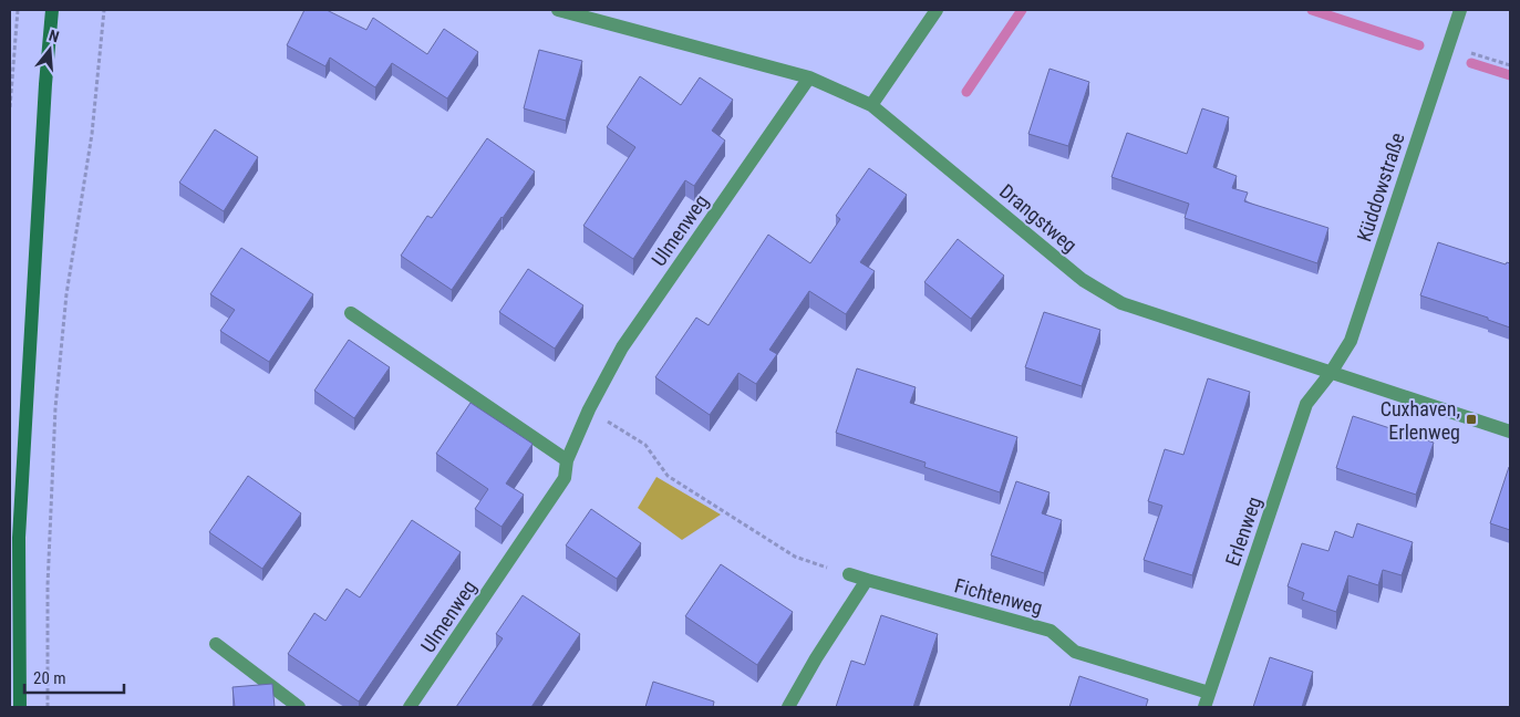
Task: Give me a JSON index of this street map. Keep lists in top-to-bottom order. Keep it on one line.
{"streets":{"street":["Küddowstraße","Drangstweg","Ulmenweg","Erlenweg","Fichtenweg"]},"crossings":[["Küddowstraße","Drangstweg"],["Küddowstraße","Erlenweg"],["Drangstweg","Ulmenweg"],["Drangstweg","Erlenweg"],["Erlenweg","Fichtenweg"]],"places":{"transit":["Cuxhaven, Erlenweg"]},"scale_bar":"20 m","north":"top"}
